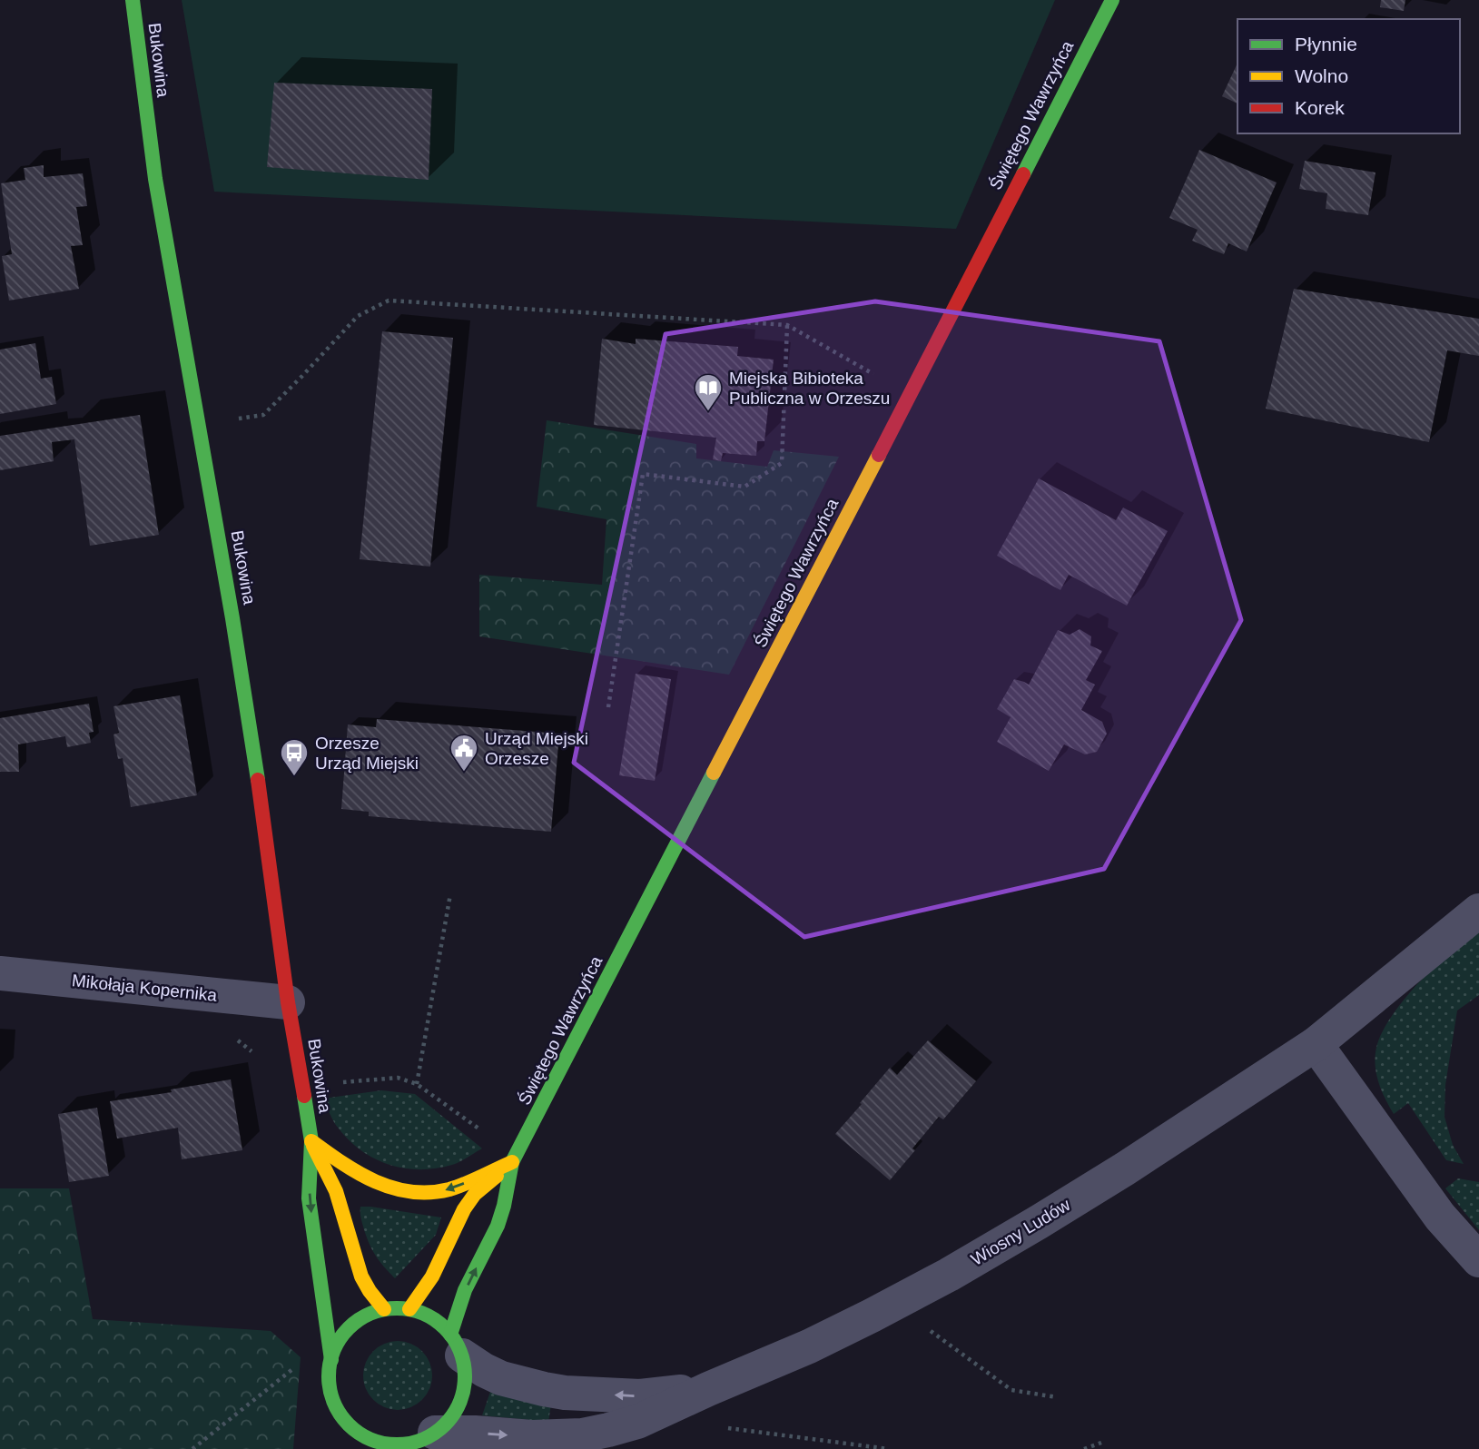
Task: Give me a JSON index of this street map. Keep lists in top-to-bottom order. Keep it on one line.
{"streets":{"street":["Bukowina","Świętego Wawrzyńca","Mikołaja Kopernika","Wiosny Ludów"]},"crossings":[["Bukowina","Świętego Wawrzyńca"],["Bukowina","Mikołaja Kopernika"],["Bukowina","Wiosny Ludów"],["Świętego Wawrzyńca","Wiosny Ludów"]],"places":{"library":["Miejska Bibioteka Publiczna w Orzeszu"],"public building":["Urząd Miejski Orzesze"],"bus stop":["Orzesze Urząd Miejski"]},"legend":["Płynnie","Wolno","Korek"]}
